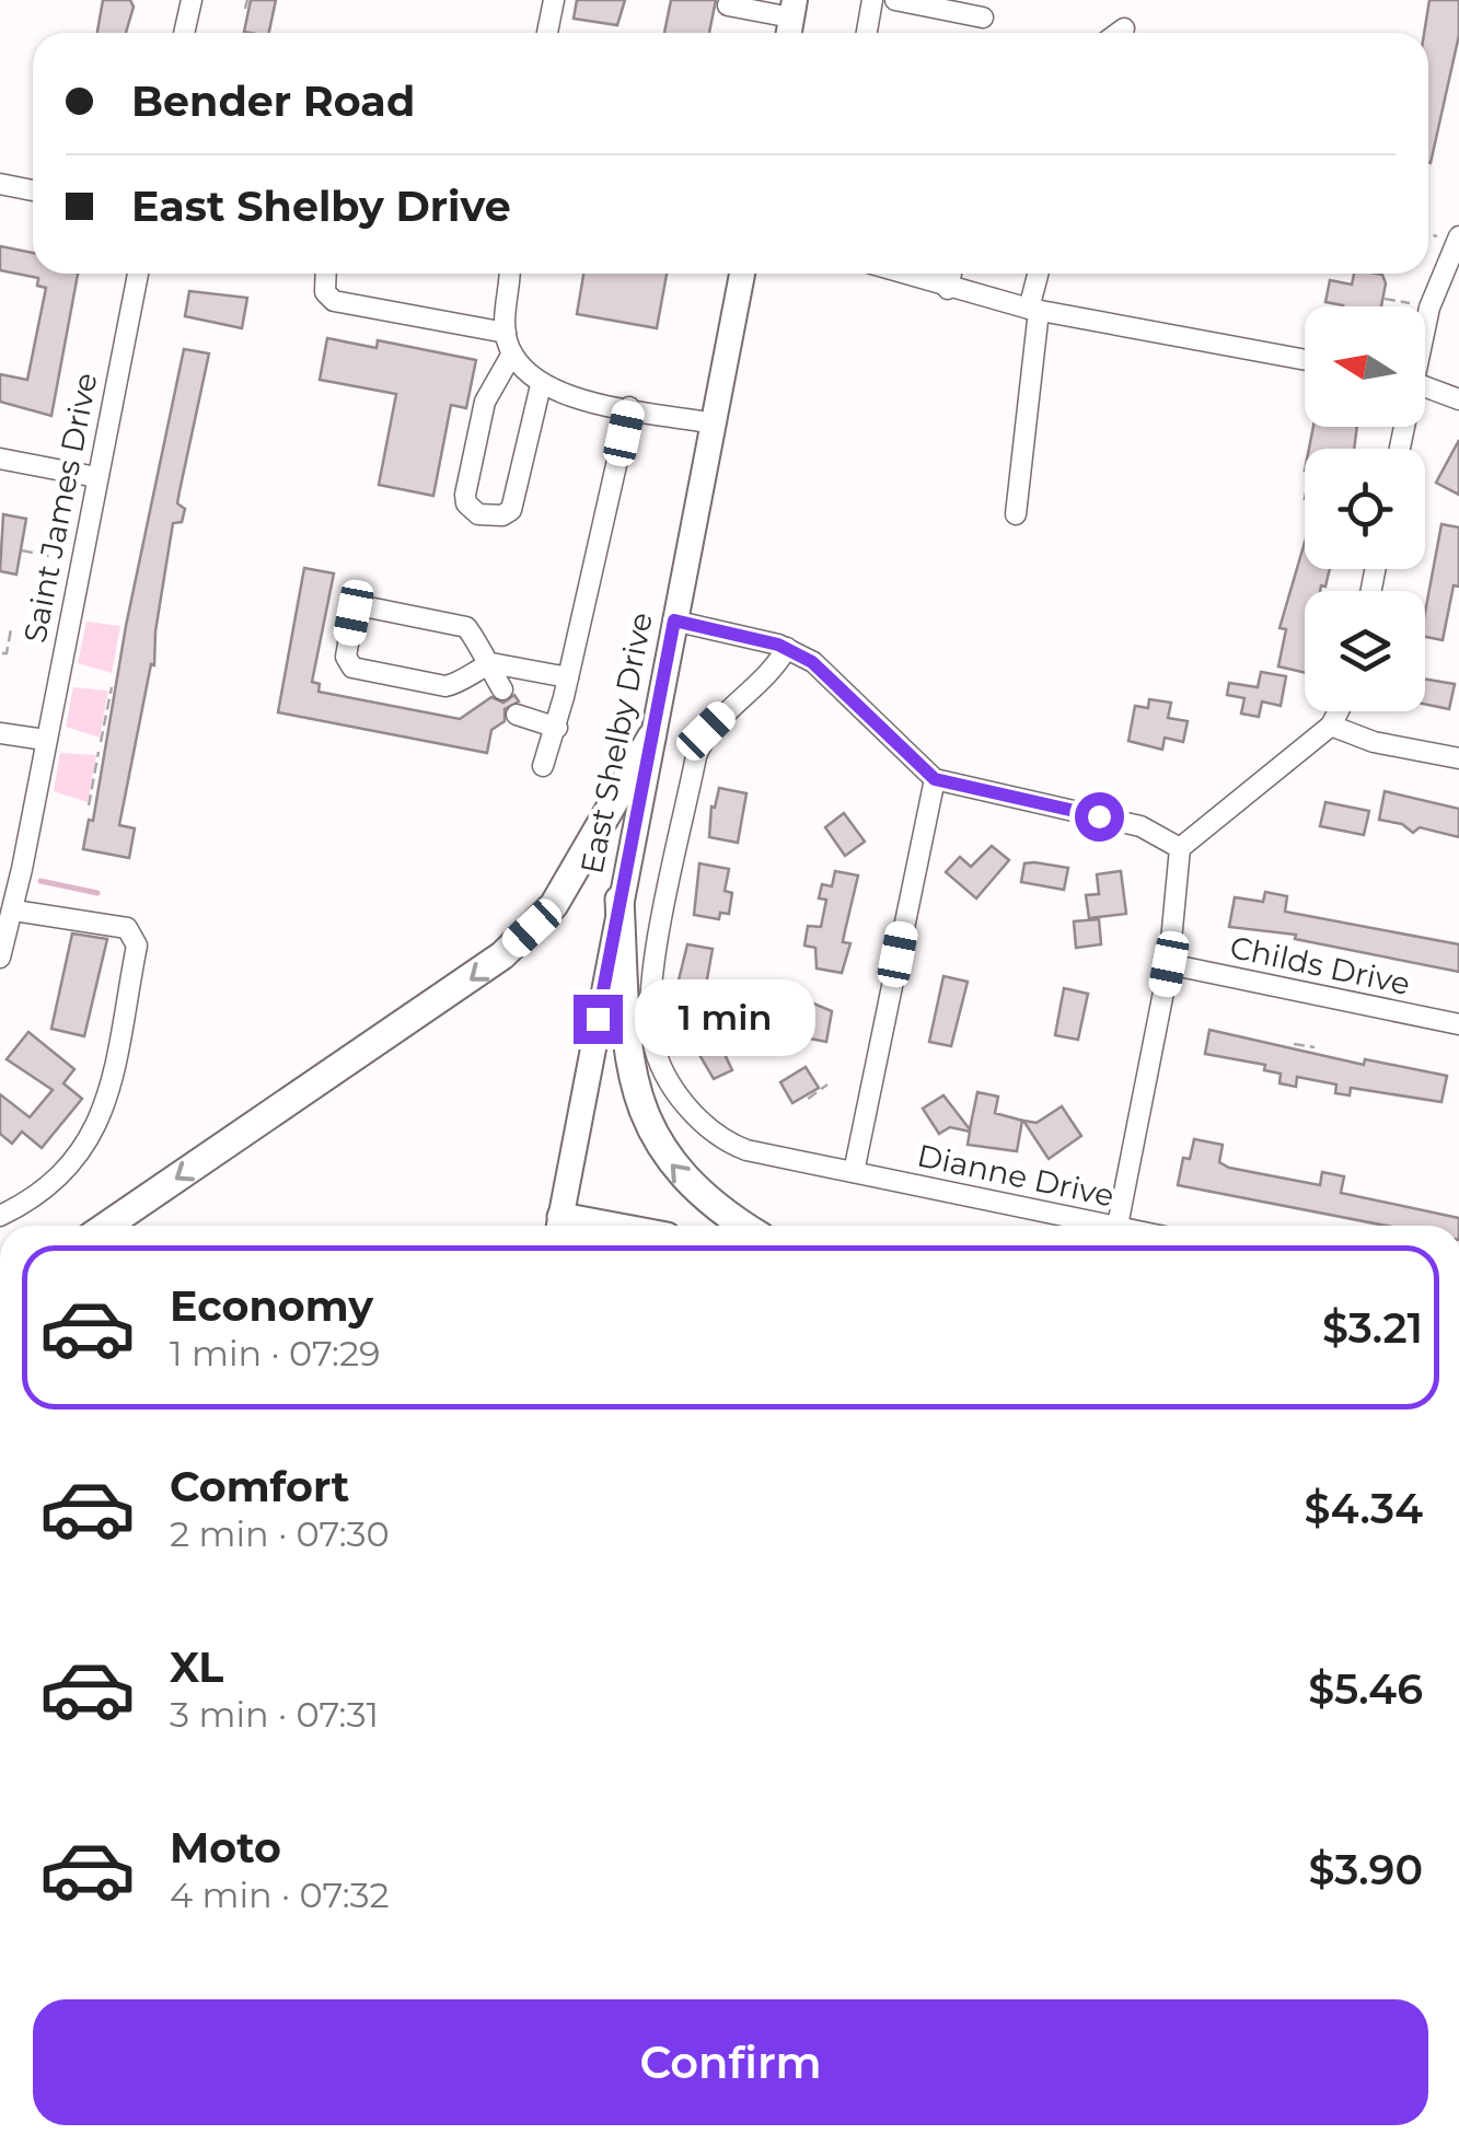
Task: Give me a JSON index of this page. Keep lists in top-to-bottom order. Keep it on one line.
{"streets":{"main road":["East Shelby Drive"],"street":["Saint James Drive","Childs Drive","Dianne Drive"]},"north":"left","page":{"banner":["Bender Road","East Shelby Drive"],"bubble":"1 min","list":[{"name":"Economy","note":"1 min · 07:29","value":"$3.21"},{"name":"Comfort","note":"2 min · 07:30","value":"$4.34"},{"name":"XL","note":"3 min · 07:31","value":"$5.46"},{"name":"Moto","note":"4 min · 07:32","value":"$3.90"}],"buttons":"Confirm"}}
